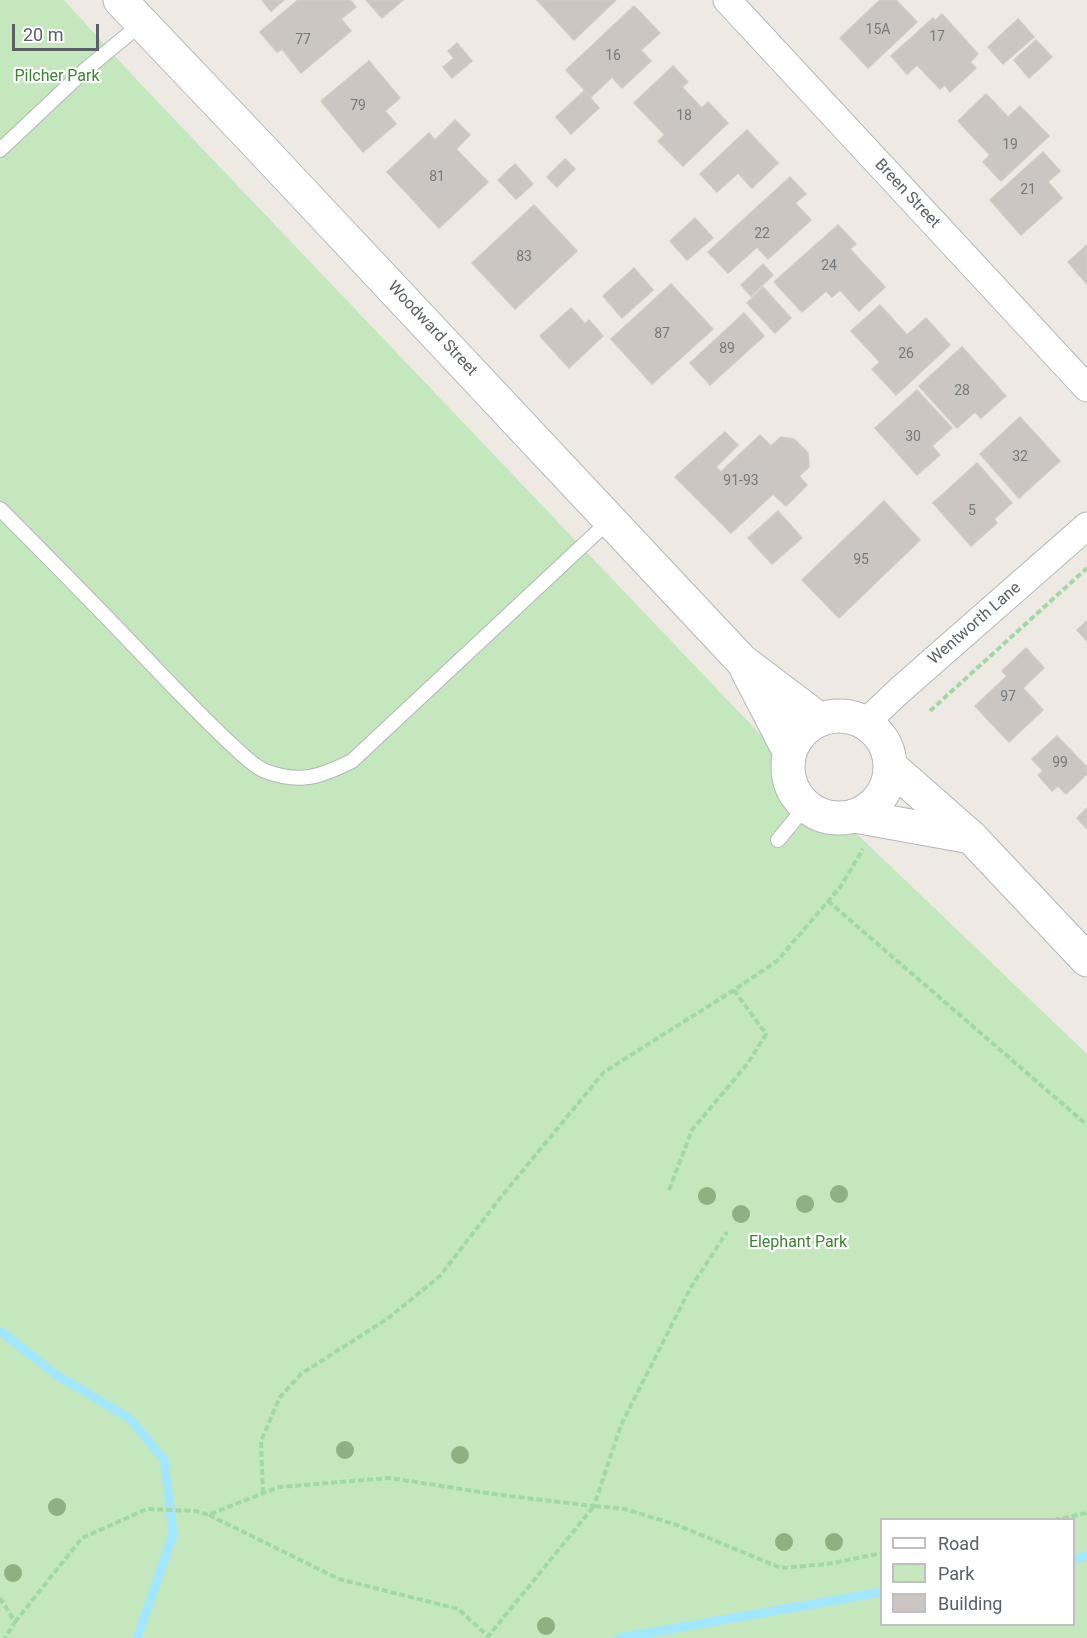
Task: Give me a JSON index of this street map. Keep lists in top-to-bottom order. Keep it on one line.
{"streets":{"street":["Breen Street","Woodward Street","Wentworth Lane"]},"crossings":[["Woodward Street","Wentworth Lane"]],"parks":["Pilcher Park","Elephant Park"],"house_numbers":["15A","17","77","16","79","18","19","81","21","22","83","24","87","89","26","28","30","32","91-93","5","95","97","99"],"legend":["Road","Park","Building"],"scale_bar":"20 m"}
